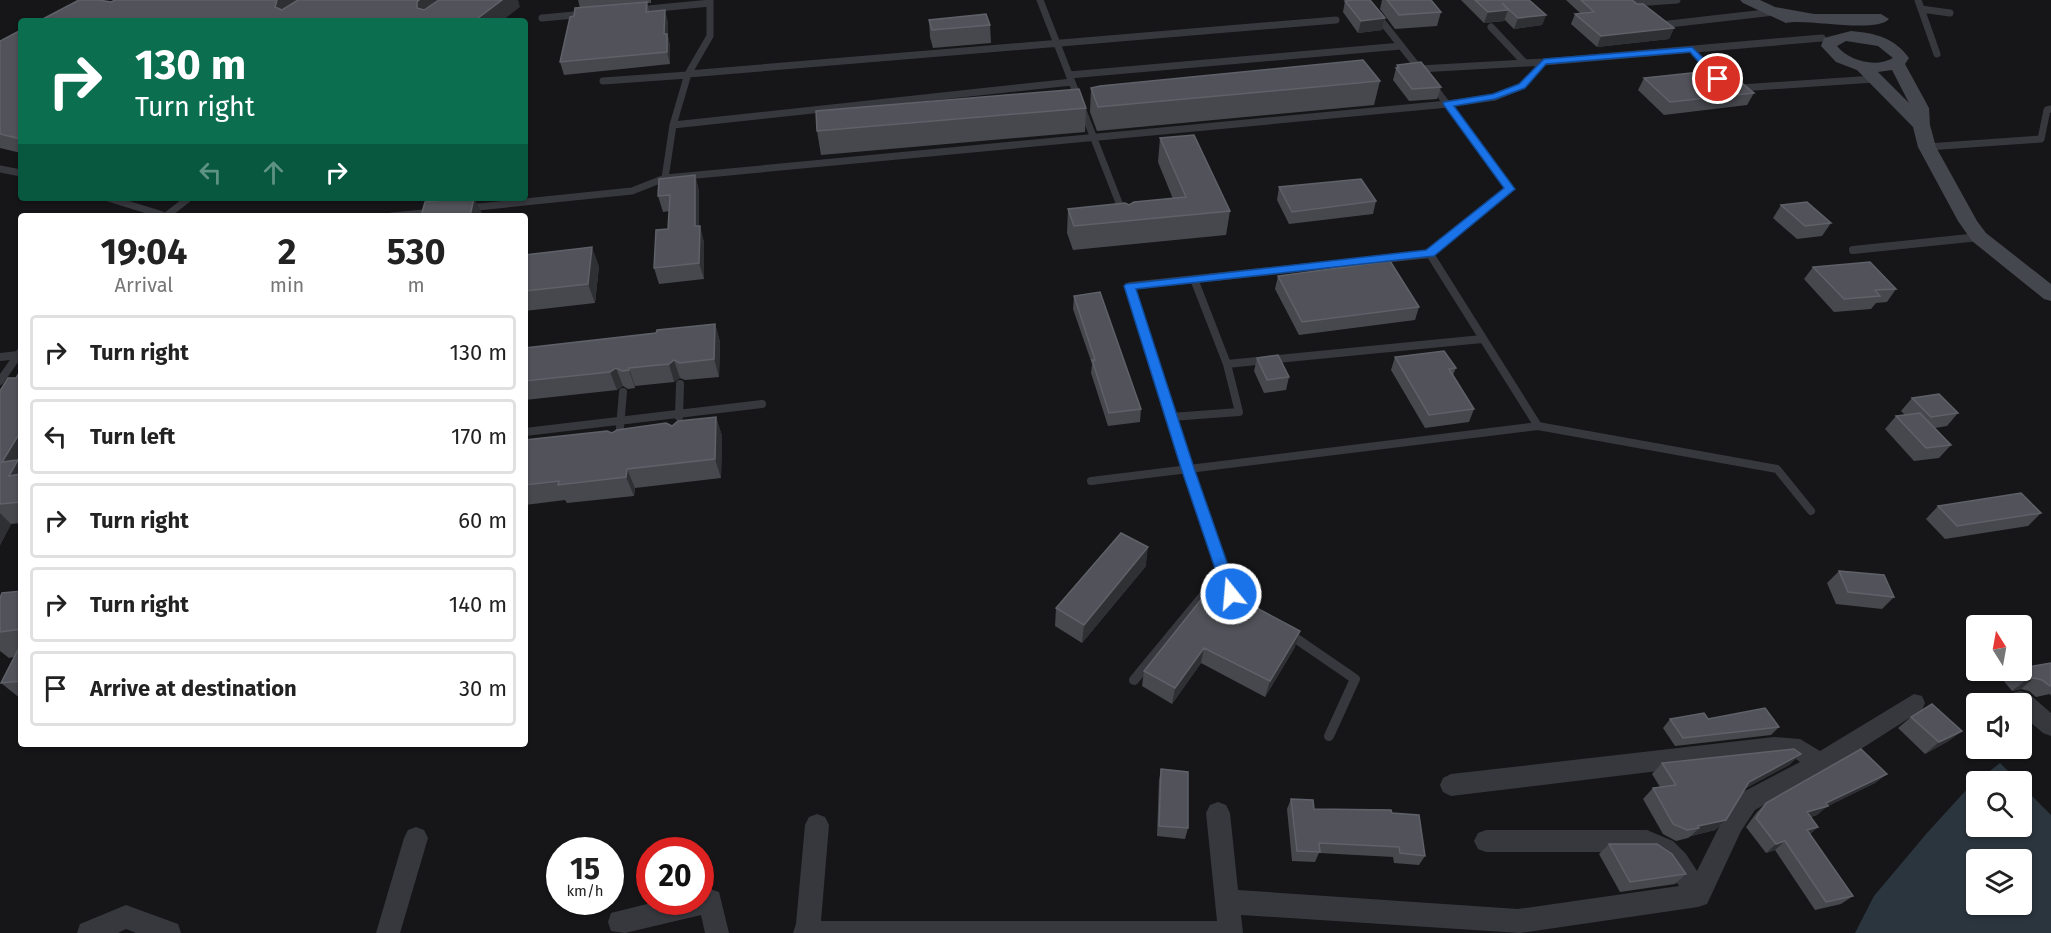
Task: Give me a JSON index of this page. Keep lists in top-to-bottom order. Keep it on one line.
{"north":"top","page":{"turn":["130 m","Turn right"],"eta":["19:04","Arrival","2","min","530","m"],"list":[{"name":"Turn right","value":"130 m"},{"name":"Turn left","value":"170 m"},{"name":"Turn right","value":"60 m"},{"name":"Turn right","value":"140 m"},{"name":"Arrive at destination","value":"30 m"}],"speed":"15 km/h","limit":"20"}}
